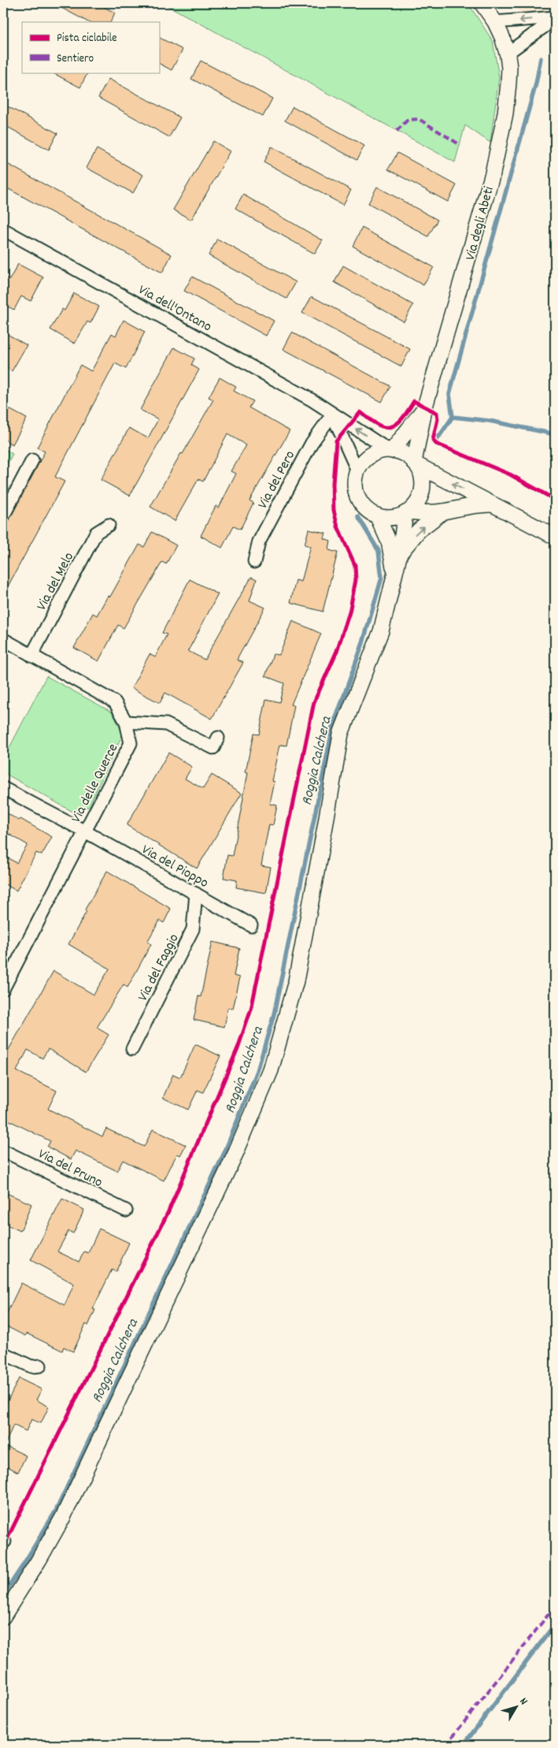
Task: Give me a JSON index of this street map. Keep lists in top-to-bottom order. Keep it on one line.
{"streets":{"street":["Via degli Abeti","Via dell'Ontano","Via del Pero","Via del Melo","Via delle Querce","Via del Pioppo","Via del Faggio","Via del Pruno"]},"crossings":[["Via degli Abeti","Via dell'Ontano"],["Via dell'Ontano","Via del Pero"],["Via del Melo","Via delle Querce"],["Via delle Querce","Via del Pioppo"],["Via del Pioppo","Via del Faggio"]],"water":["Roggia Calchera"],"legend":["Pista ciclabile","Sentiero"],"north":"top right"}
